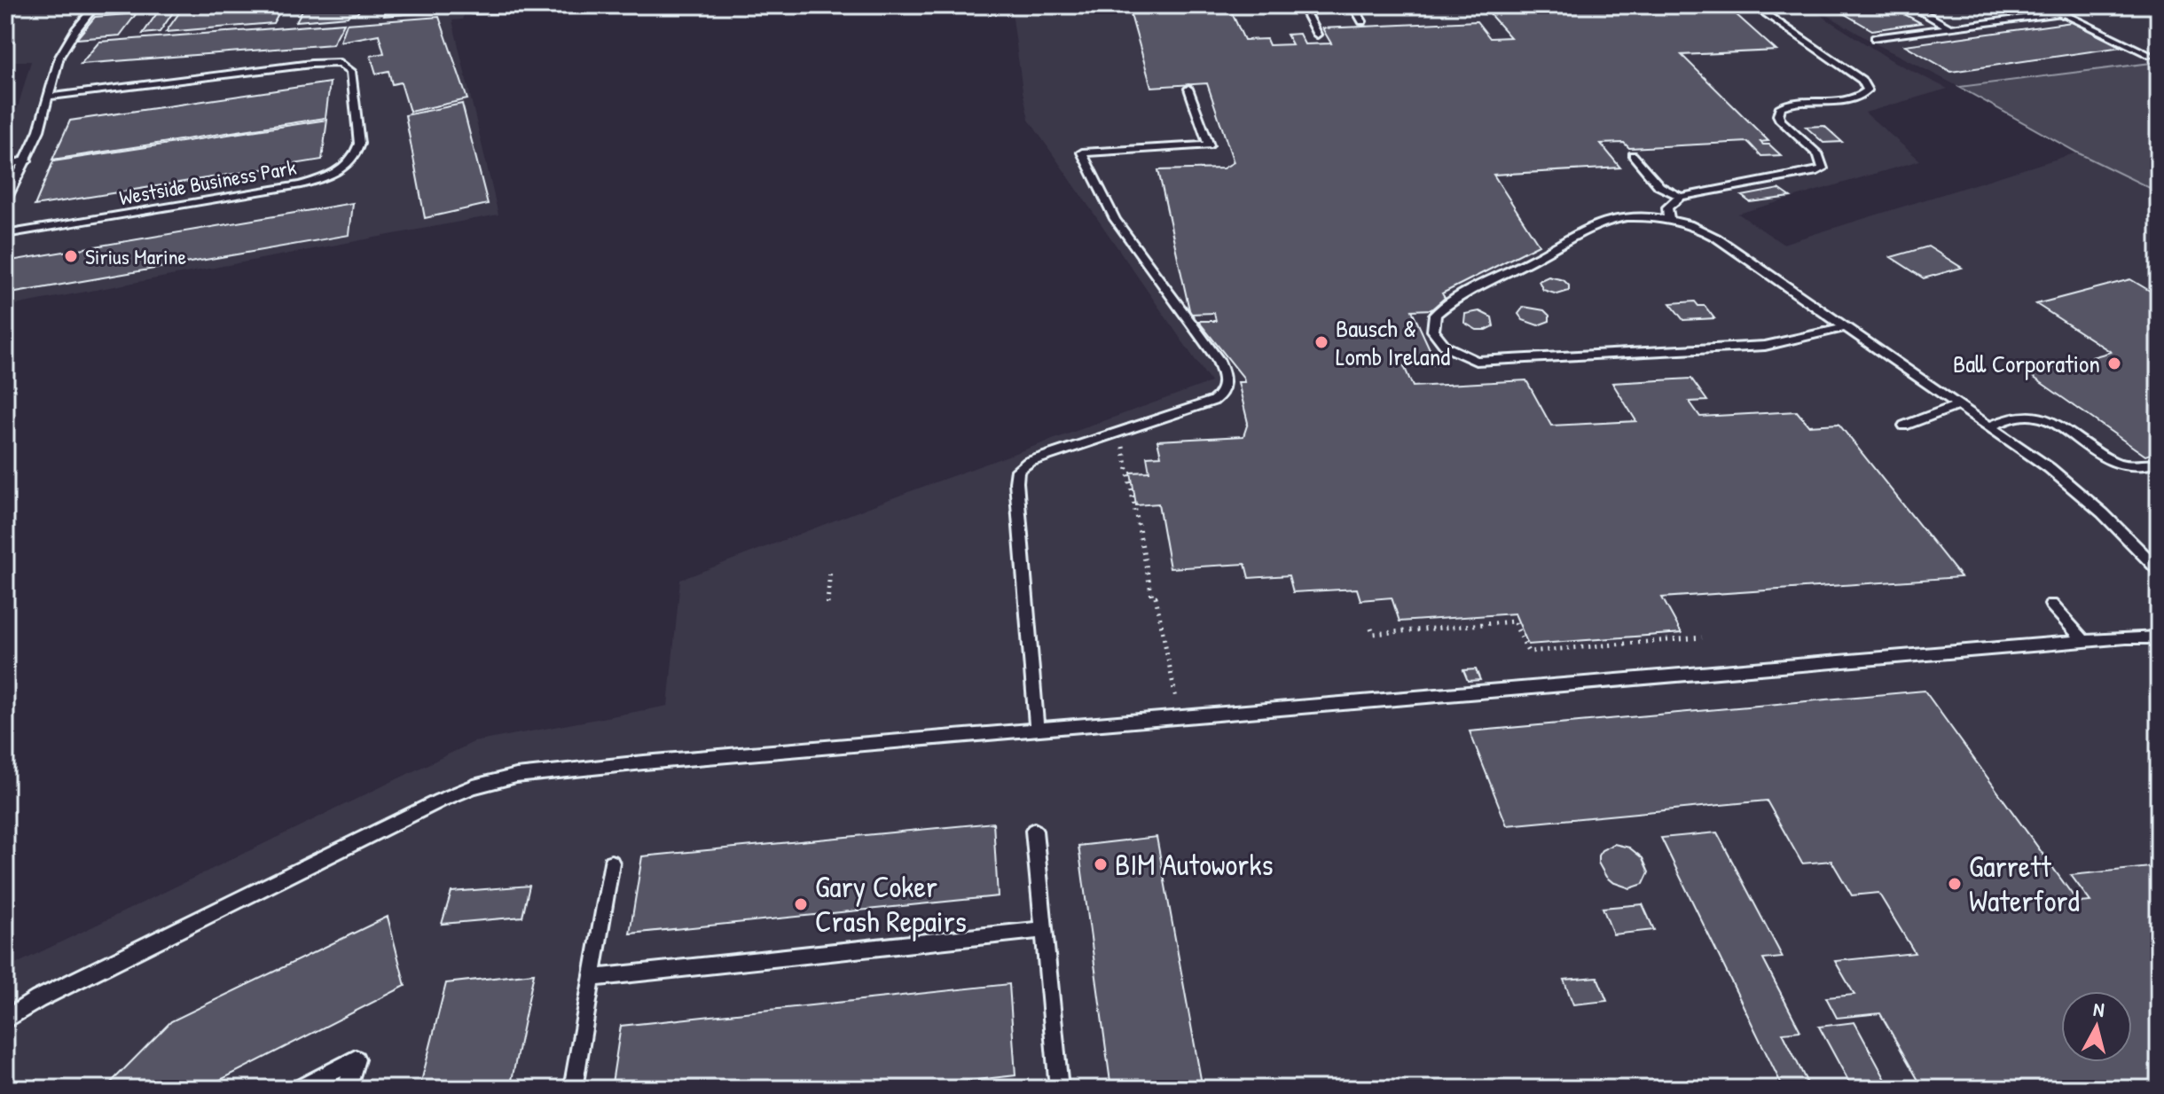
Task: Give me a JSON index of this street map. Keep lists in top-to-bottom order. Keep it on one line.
{"streets":{"lane":["Westside Business Park"]},"places":["Sirius Marine","Bausch & Lomb Ireland","Ball Corporation","BIM Autoworks","Garrett Waterford","Gary Coker Crash Repairs"],"north":"top"}
